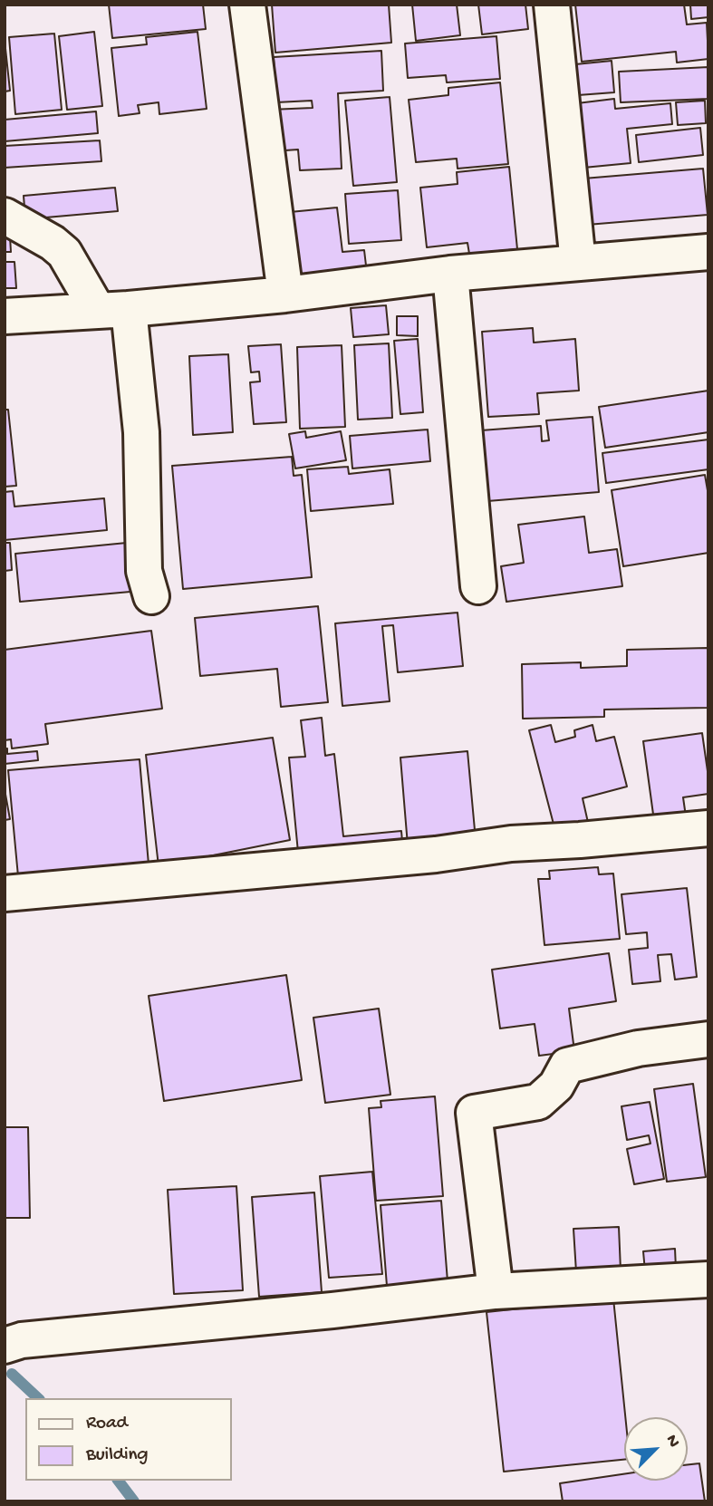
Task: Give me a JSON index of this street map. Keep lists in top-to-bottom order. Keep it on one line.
{"legend":["Road","Building"],"north":"top right"}
